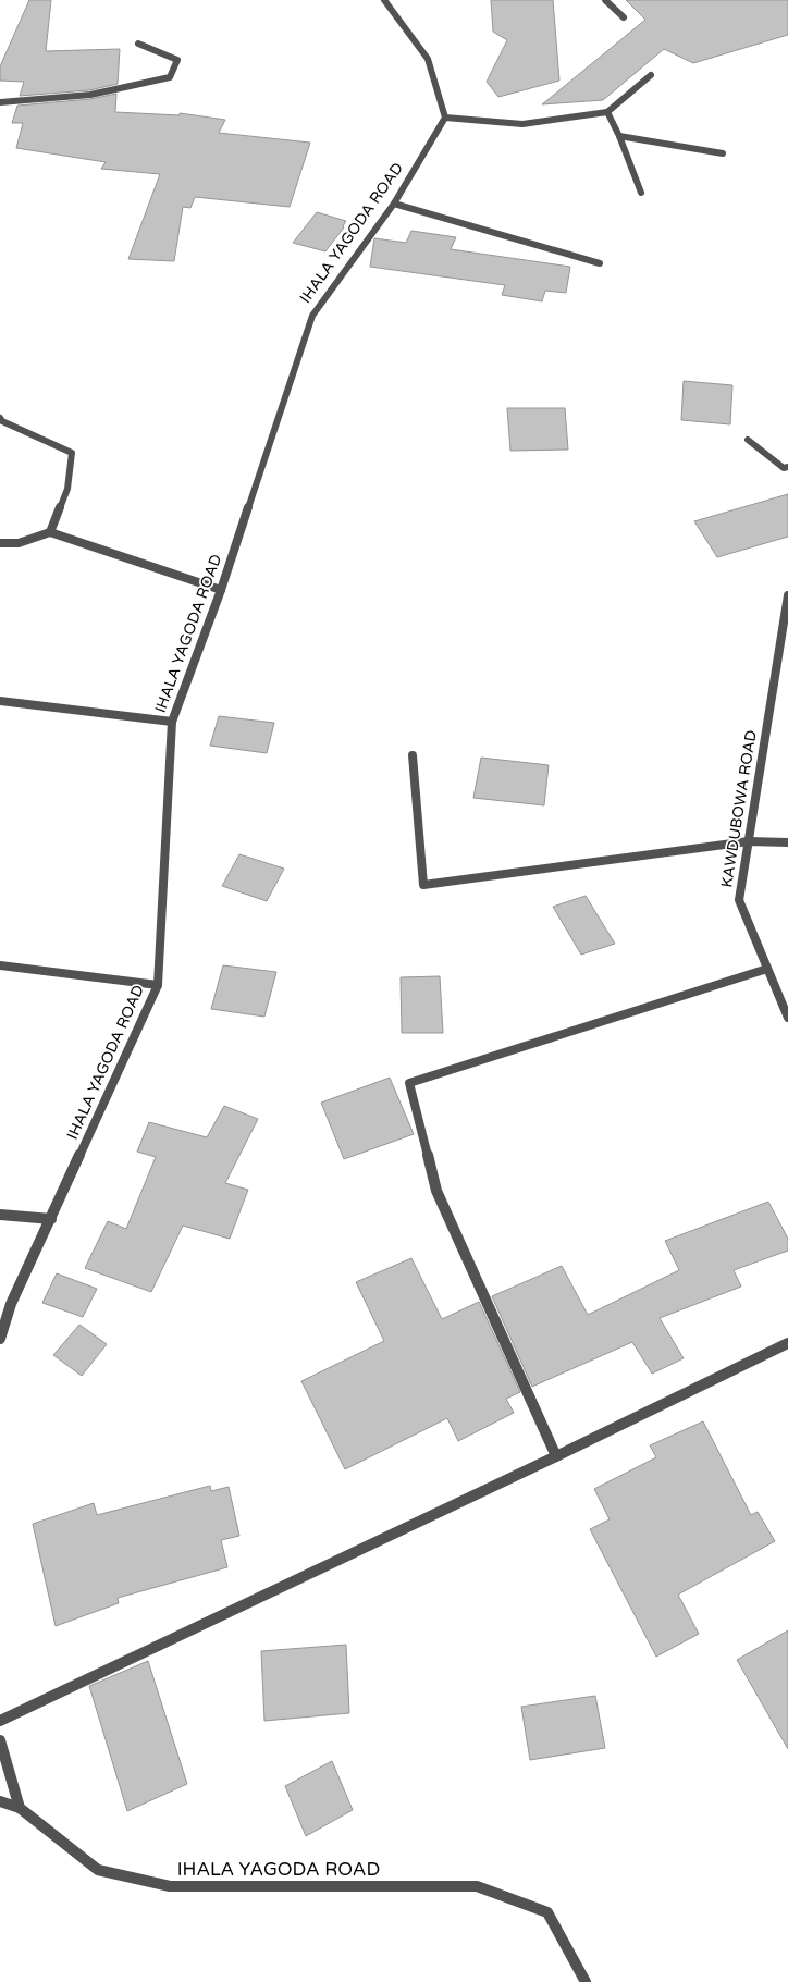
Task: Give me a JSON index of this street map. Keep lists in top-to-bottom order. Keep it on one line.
{"streets":{"street":["IHALA YAGODA ROAD","KAWDUBOWA ROAD"]}}
